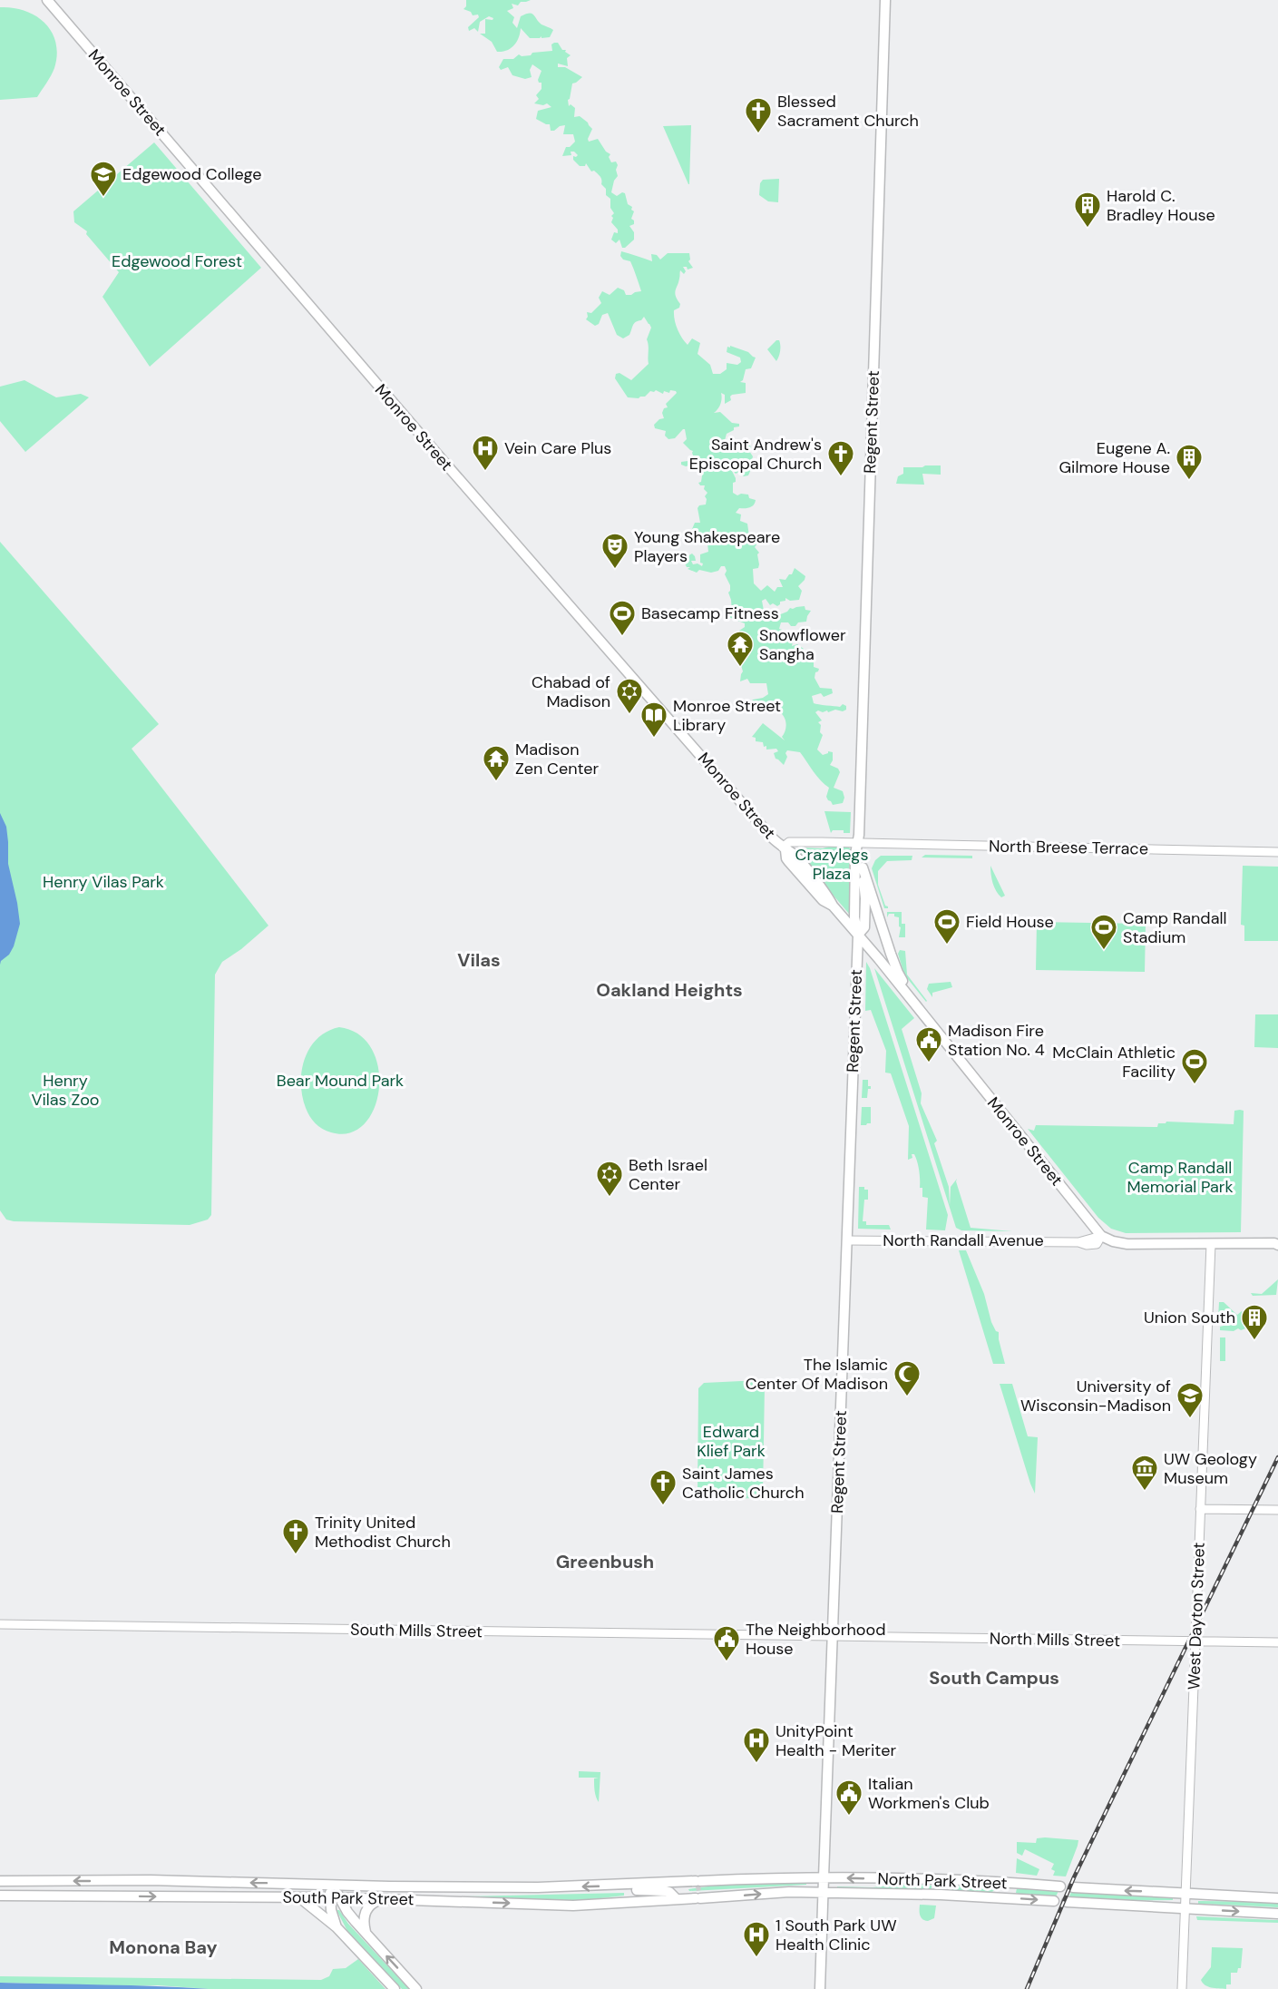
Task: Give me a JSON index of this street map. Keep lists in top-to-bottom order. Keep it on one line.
{"streets":{"main road":["Monroe Street","Regent Street","North Park Street","South Park Street"],"street":["North Breese Terrace","North Randall Avenue","West Dayton Street","South Mills Street","North Mills Street"]},"crossings":[["Monroe Street","Regent Street"],["Monroe Street","North Breese Terrace"],["Monroe Street","North Randall Avenue"],["Monroe Street","West Dayton Street"],["Regent Street","North Breese Terrace"],["Regent Street","North Randall Avenue"],["Regent Street","South Mills Street"],["Regent Street","North Mills Street"],["Regent Street","North Park Street"],["Regent Street","South Park Street"],["West Dayton Street","North Mills Street"],["South Mills Street","North Mills Street"],["North Park Street","South Park Street"]],"districts":["Vilas","Oakland Heights","Greenbush","South Campus","Monona Bay"],"parks":["Edgewood Forest","Crazylegs Plaza","Henry Vilas Park","Henry Vilas Zoo","Bear Mound Park","Camp Randall Memorial Park","Edward Klief Park"],"places":{"church":["Blessed Sacrament Church","Saint Andrew's Episcopal Church","Saint James Catholic Church","Trinity United Methodist Church"],"school or university":["Edgewood College","University of Wisconsin-Madison"],"building":["Harold C. Bradley House","Eugene A. Gilmore House","Union South"],"hospital":["Vein Care Plus","UnityPoint Health - Meriter","1 South Park UW Health Clinic"],"theatre":["Young Shakespeare Players"],"sports":["Basecamp Fitness","Field House","Camp Randall Stadium","McClain Athletic Facility"],"temple":["Snowflower Sangha","Madison Zen Center"],"synagogue":["Chabad of Madison","Beth Israel Center"],"library":["Monroe Street Library"],"public building":["Madison Fire Station No. 4","The Neighborhood House","Italian Workmen's Club"],"mosque":["The Islamic Center Of Madison"],"museum":["UW Geology Museum"]}}
